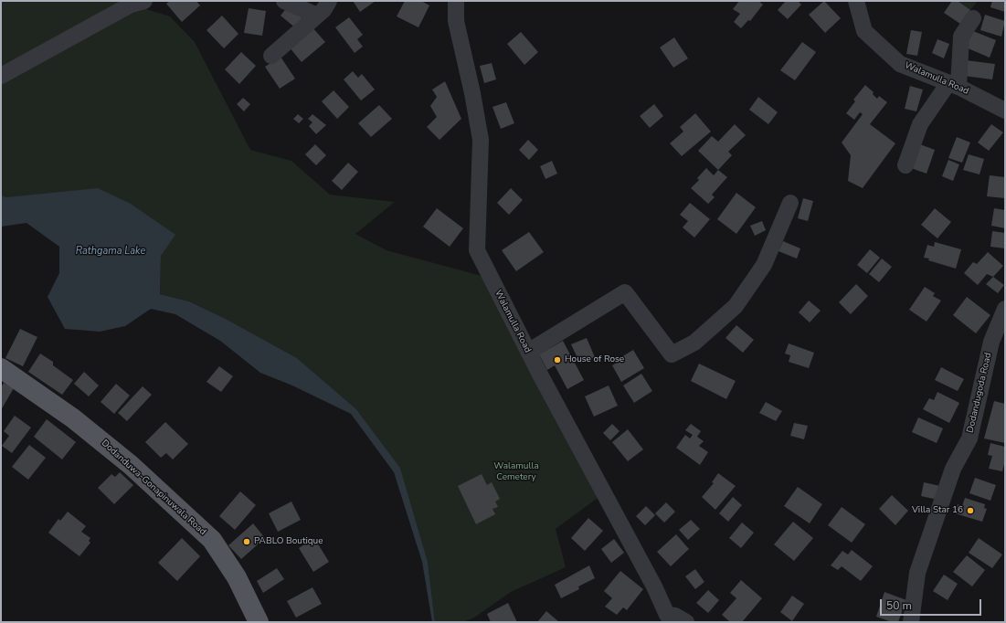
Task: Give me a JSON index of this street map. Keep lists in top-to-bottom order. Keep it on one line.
{"streets":{"main road":["Dodanduwa-Gonapinuwala Road"],"street":["Walamulla Road","Dodandugoda Road"]},"water":["Rathgama Lake"],"parks":["Walamulla Cemetery"],"places":["House of Rose","Villa Star 16","PABLO Boutique"],"scale_bar":"50 m"}
